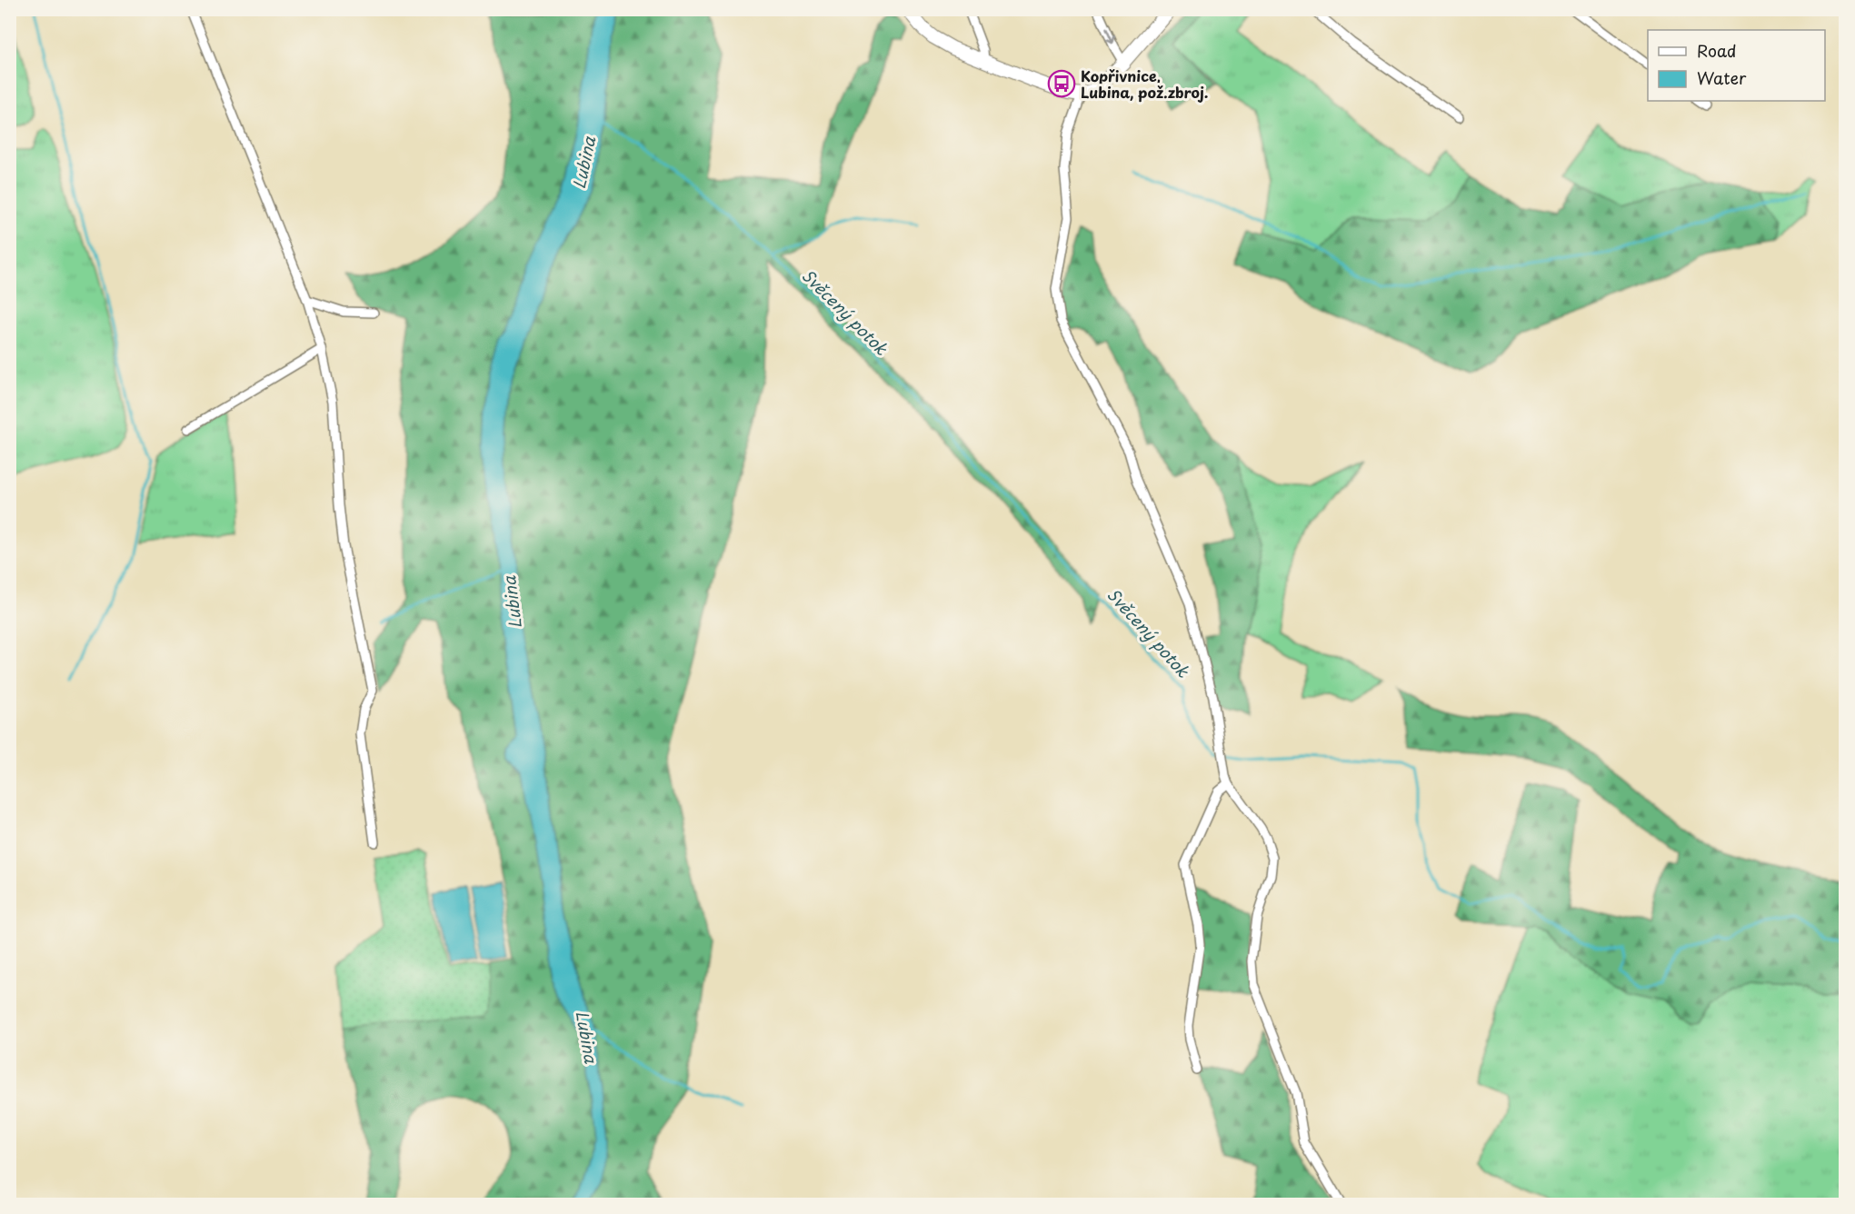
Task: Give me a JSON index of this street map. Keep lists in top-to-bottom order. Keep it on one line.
{"water":["Lubina","Svěcený potok"],"places":{"bus stop":["Kopřivnice, Lubina, pož.zbroj."]},"legend":["Road","Water"]}
